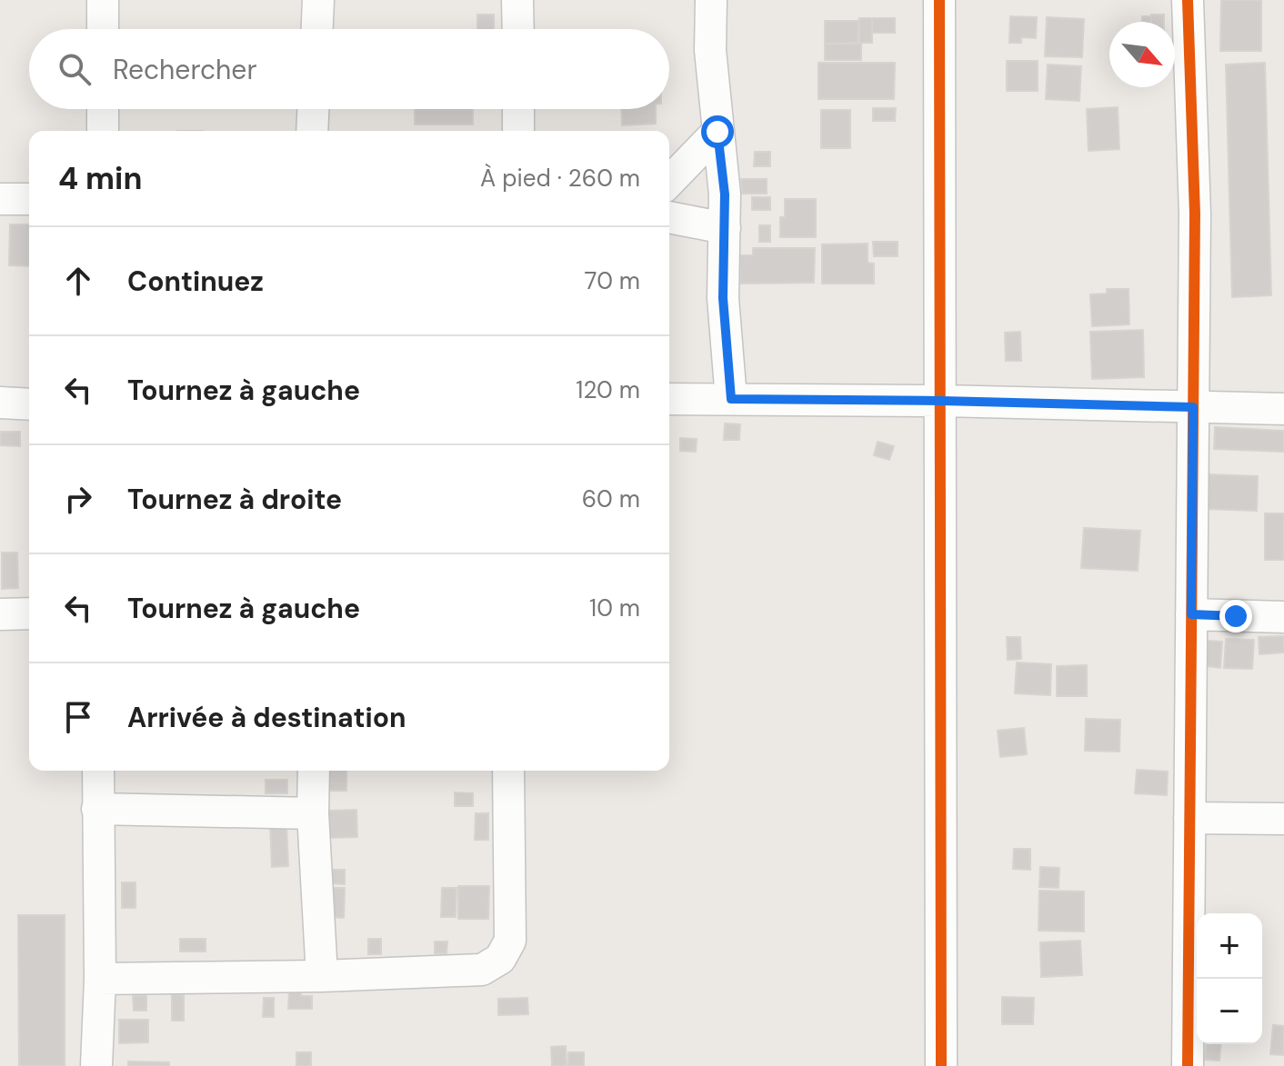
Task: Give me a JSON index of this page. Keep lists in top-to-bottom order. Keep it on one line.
{"north":"bottom right","page":{"search":"Rechercher","heading":["4 min","À pied · 260 m"],"list":[["Continuez","70 m"],["Tournez à gauche","120 m"],["Tournez à droite","60 m"],["Tournez à gauche","10 m"],"Arrivée à destination"],"map_buttons":["+","−"]}}
